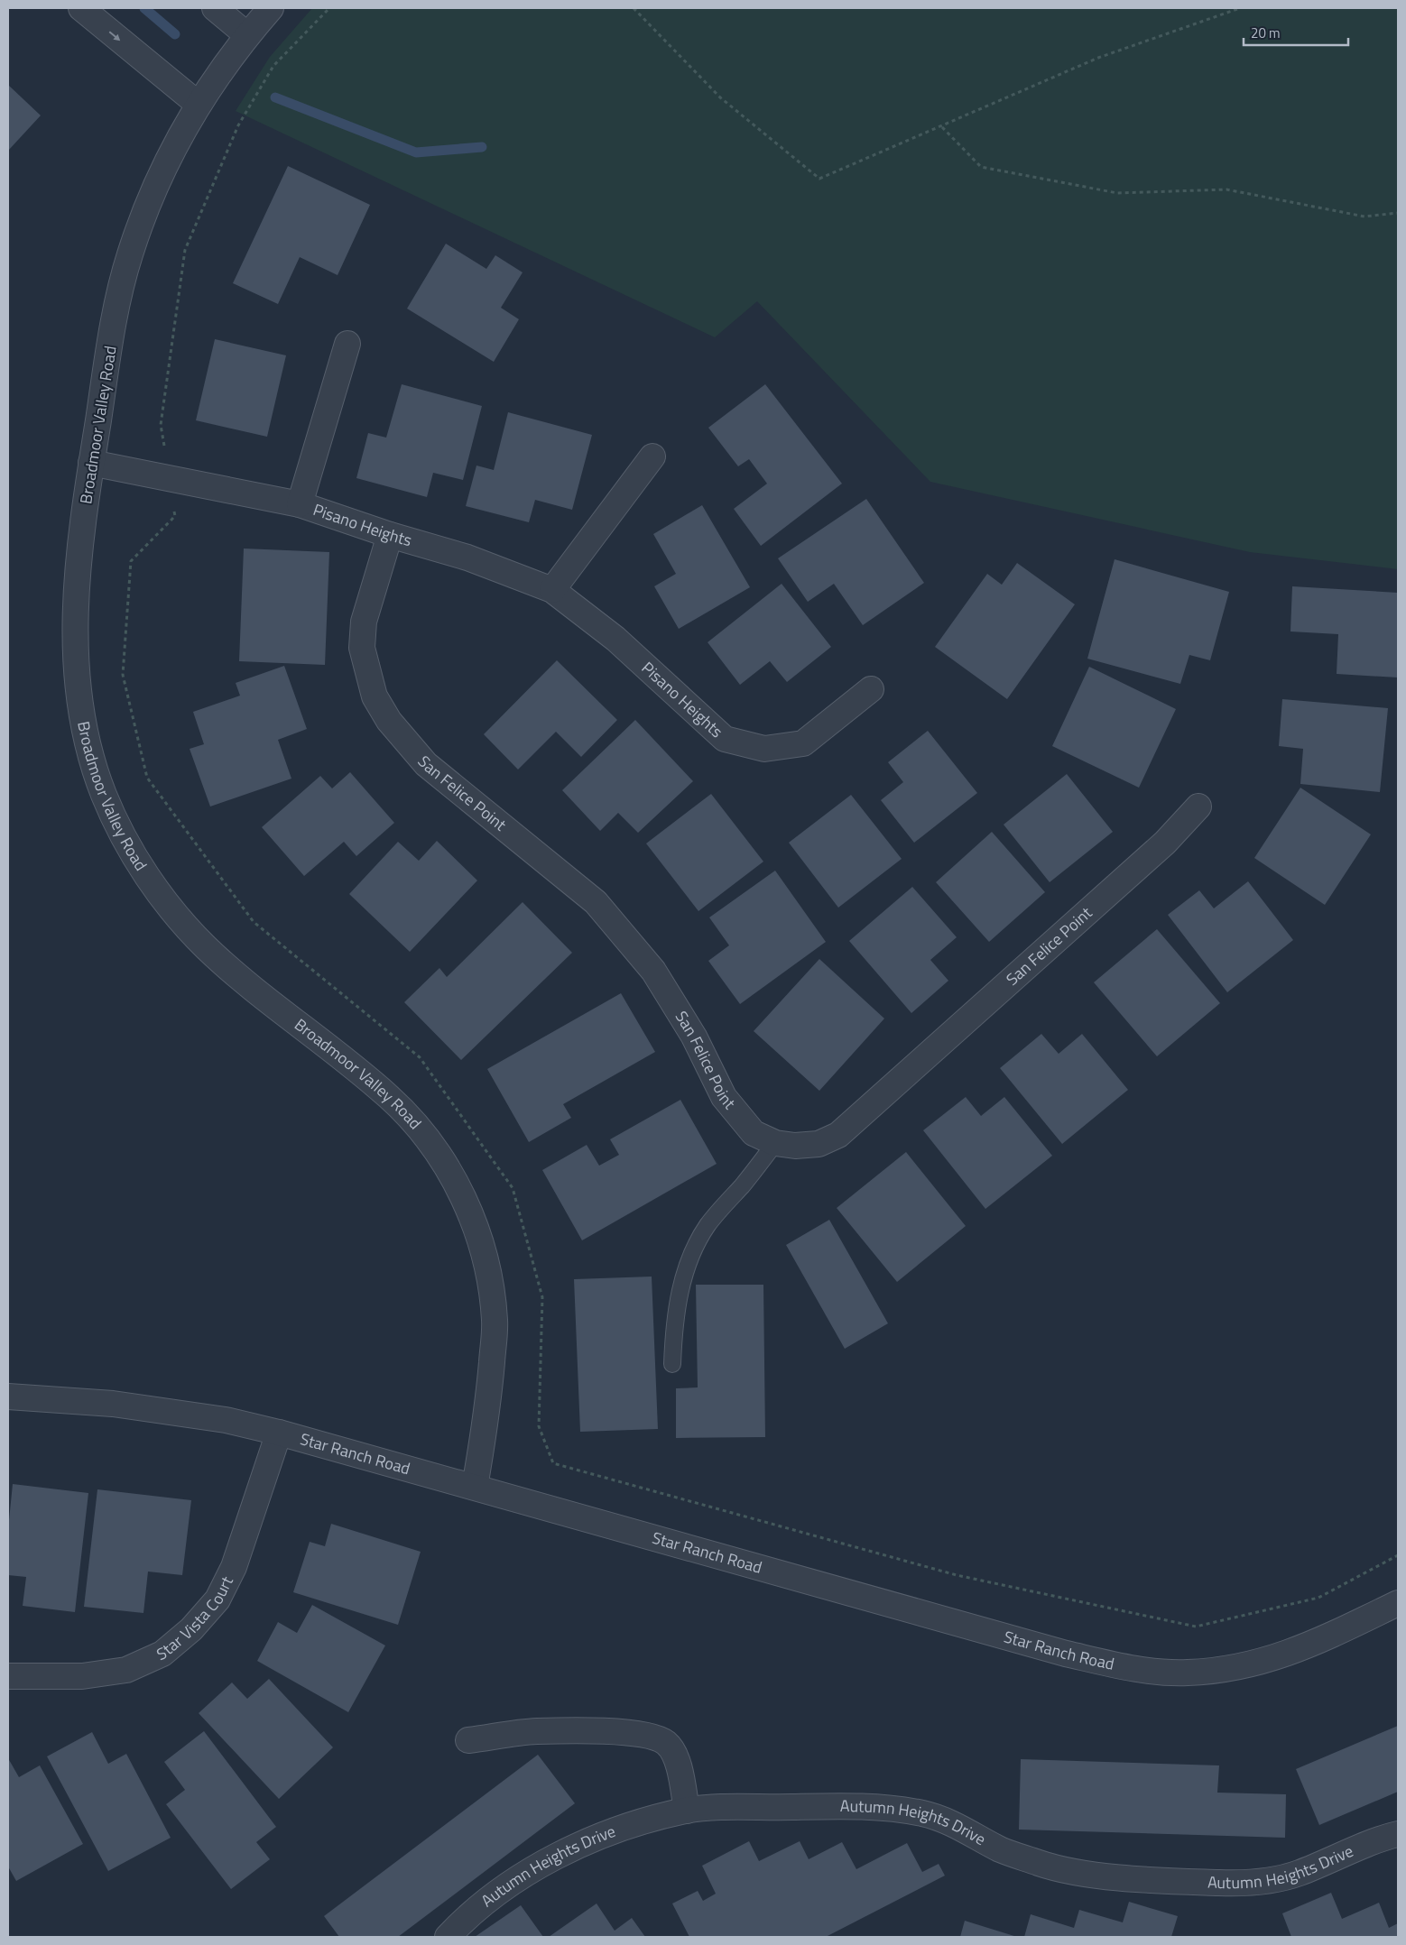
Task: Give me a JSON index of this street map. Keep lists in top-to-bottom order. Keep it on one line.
{"streets":{"street":["Broadmoor Valley Road","Pisano Heights","San Felice Point","Star Ranch Road","Star Vista Court","Autumn Heights Drive"]},"crossings":[["Broadmoor Valley Road","Pisano Heights"],["Broadmoor Valley Road","Star Ranch Road"],["Pisano Heights","San Felice Point"],["Star Ranch Road","Star Vista Court"]],"scale_bar":"20 m"}
